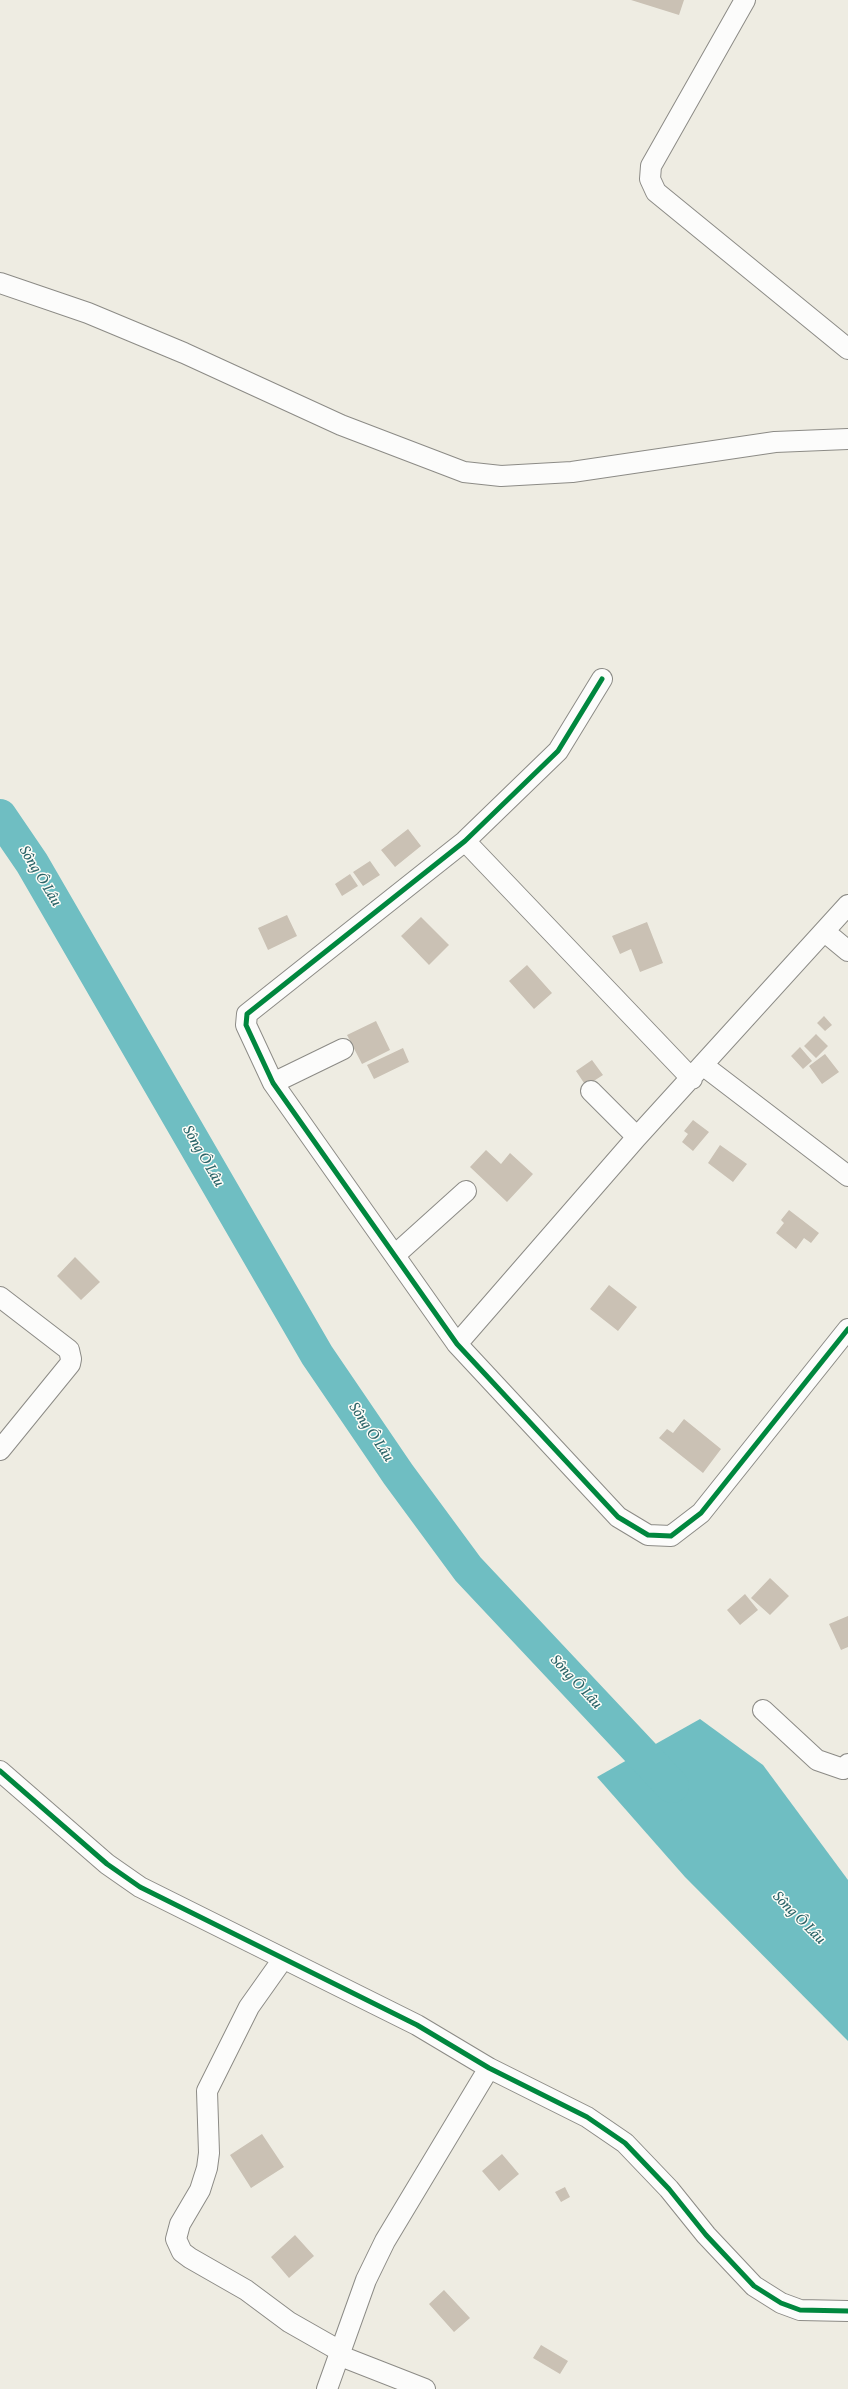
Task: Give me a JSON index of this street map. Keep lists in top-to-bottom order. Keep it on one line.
{"water":["Sông Ô Lâu"]}
